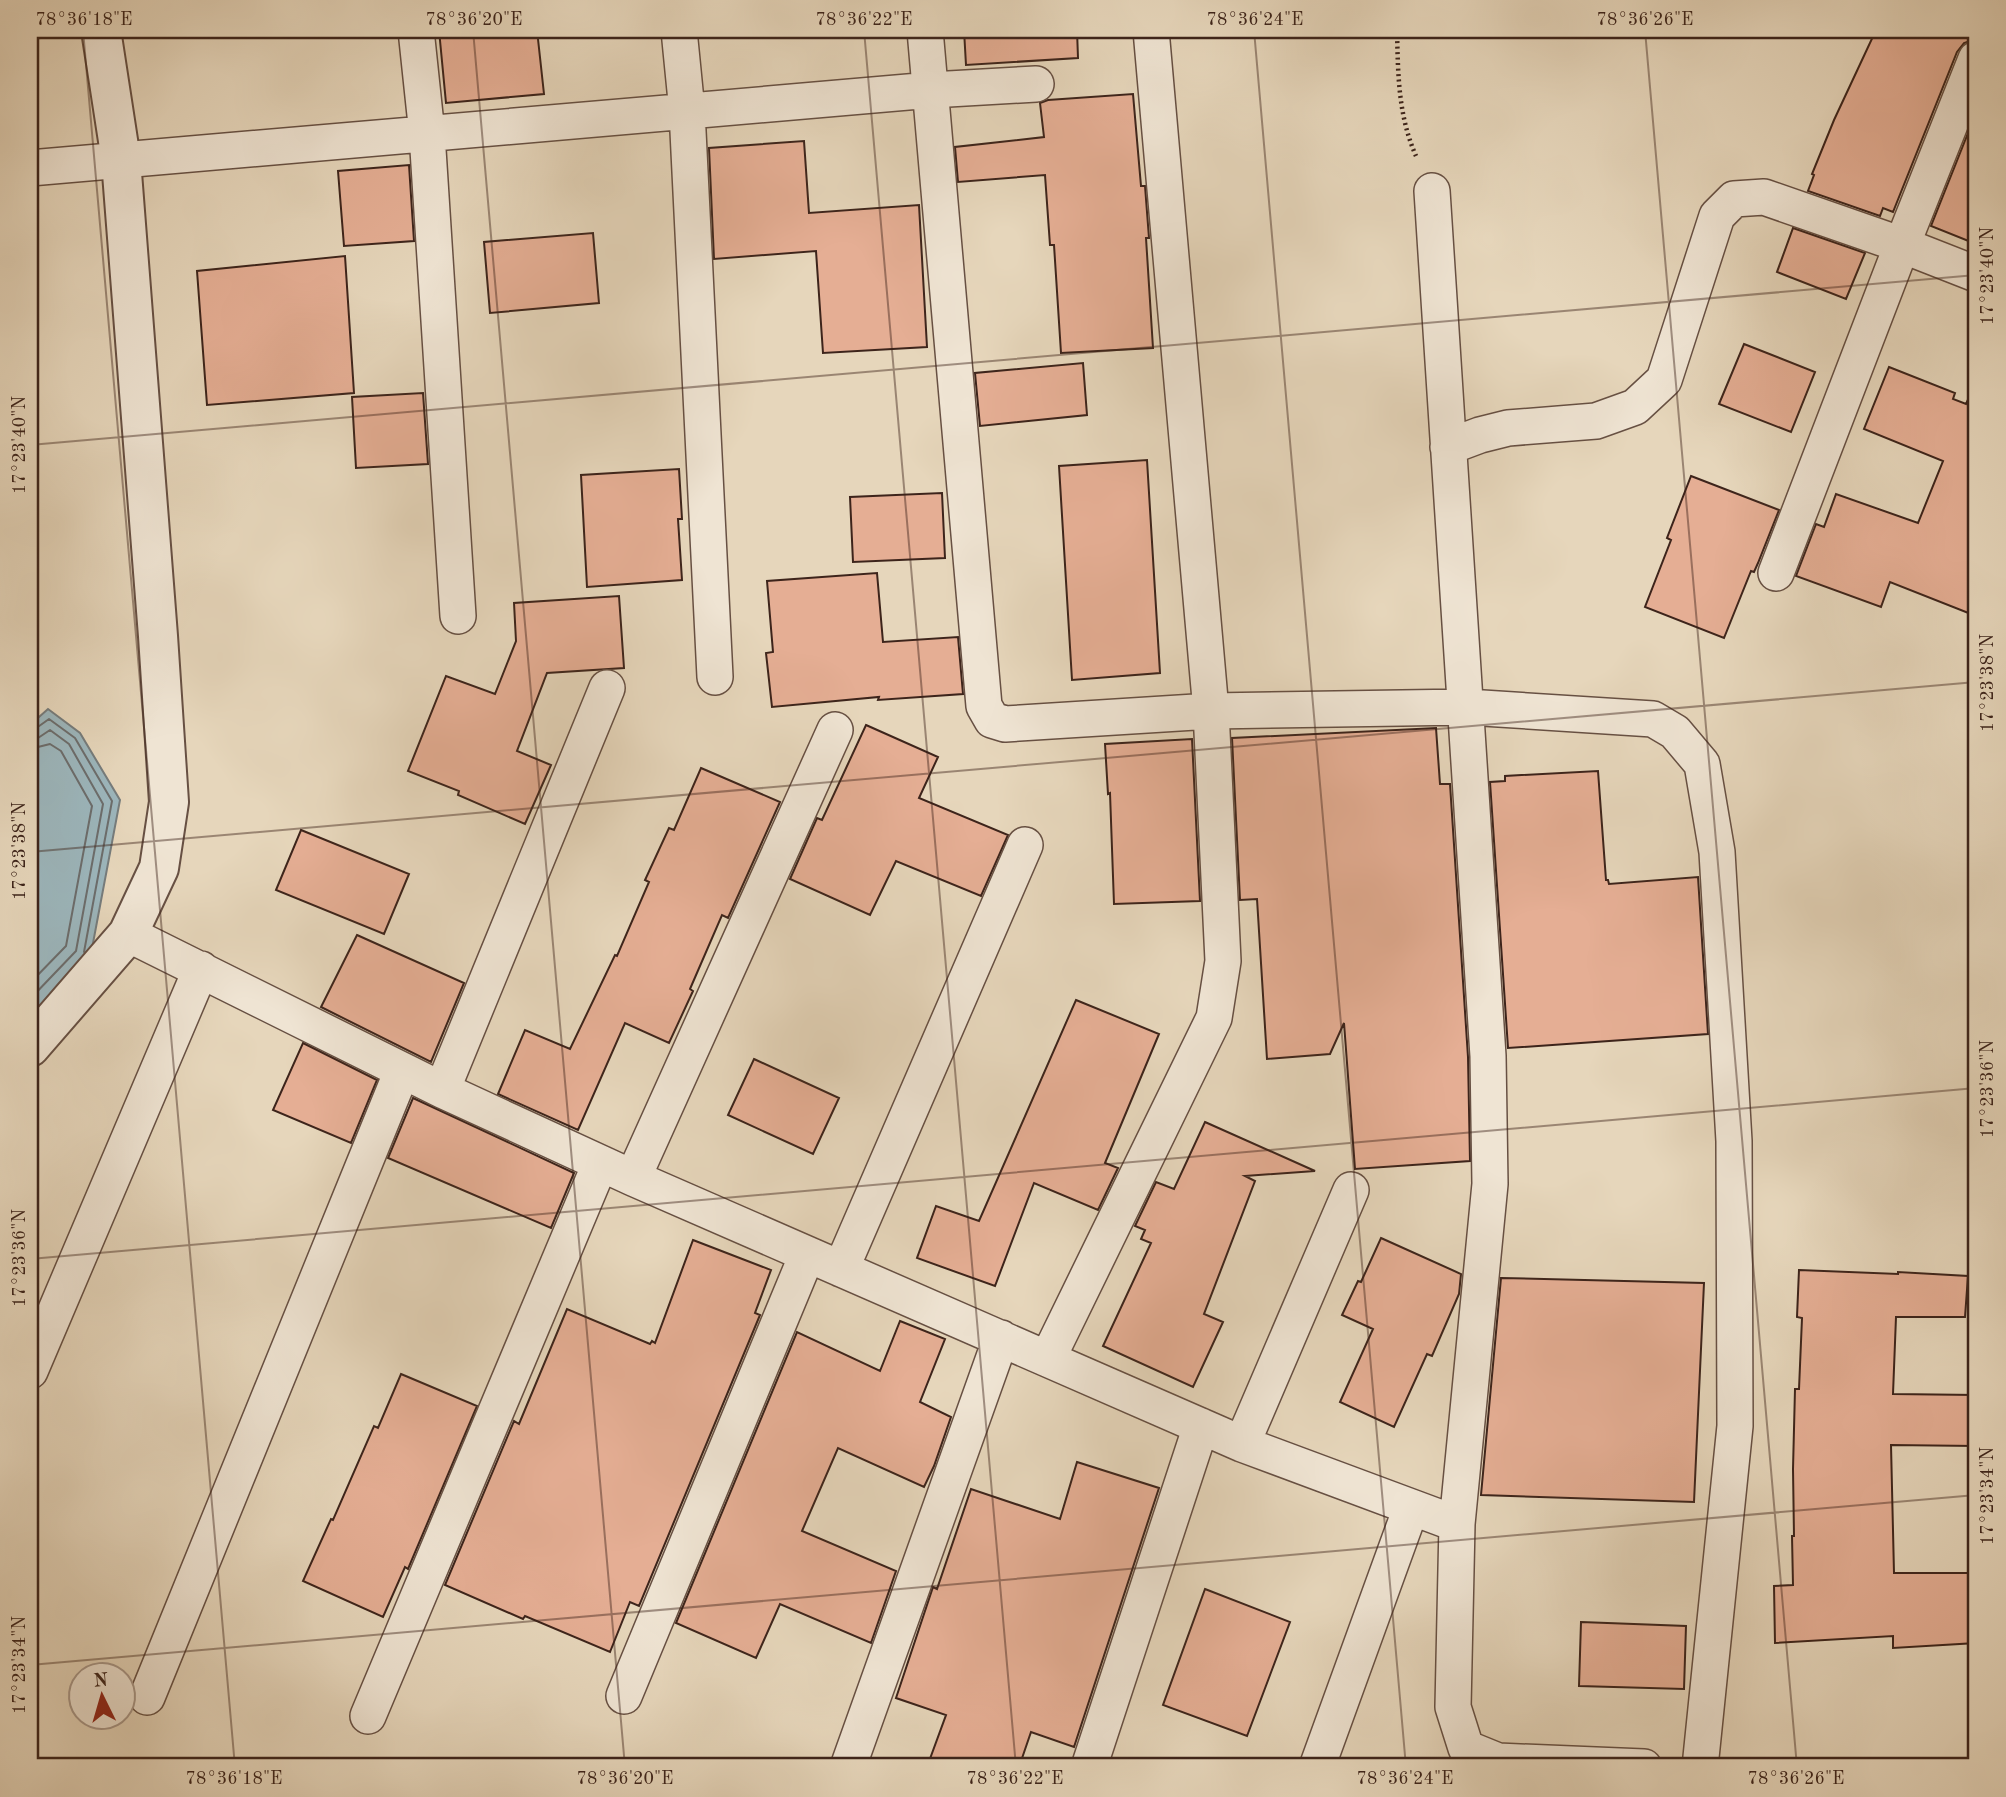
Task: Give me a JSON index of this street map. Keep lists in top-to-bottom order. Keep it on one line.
{"north":"top","coordinates":["78°36'18\"E","78°36'20\"E","78°36'22\"E","78°36'24\"E","78°36'26\"E","17°23'40\"N","17°23'38\"N","17°23'36\"N","17°23'34\"N"]}
